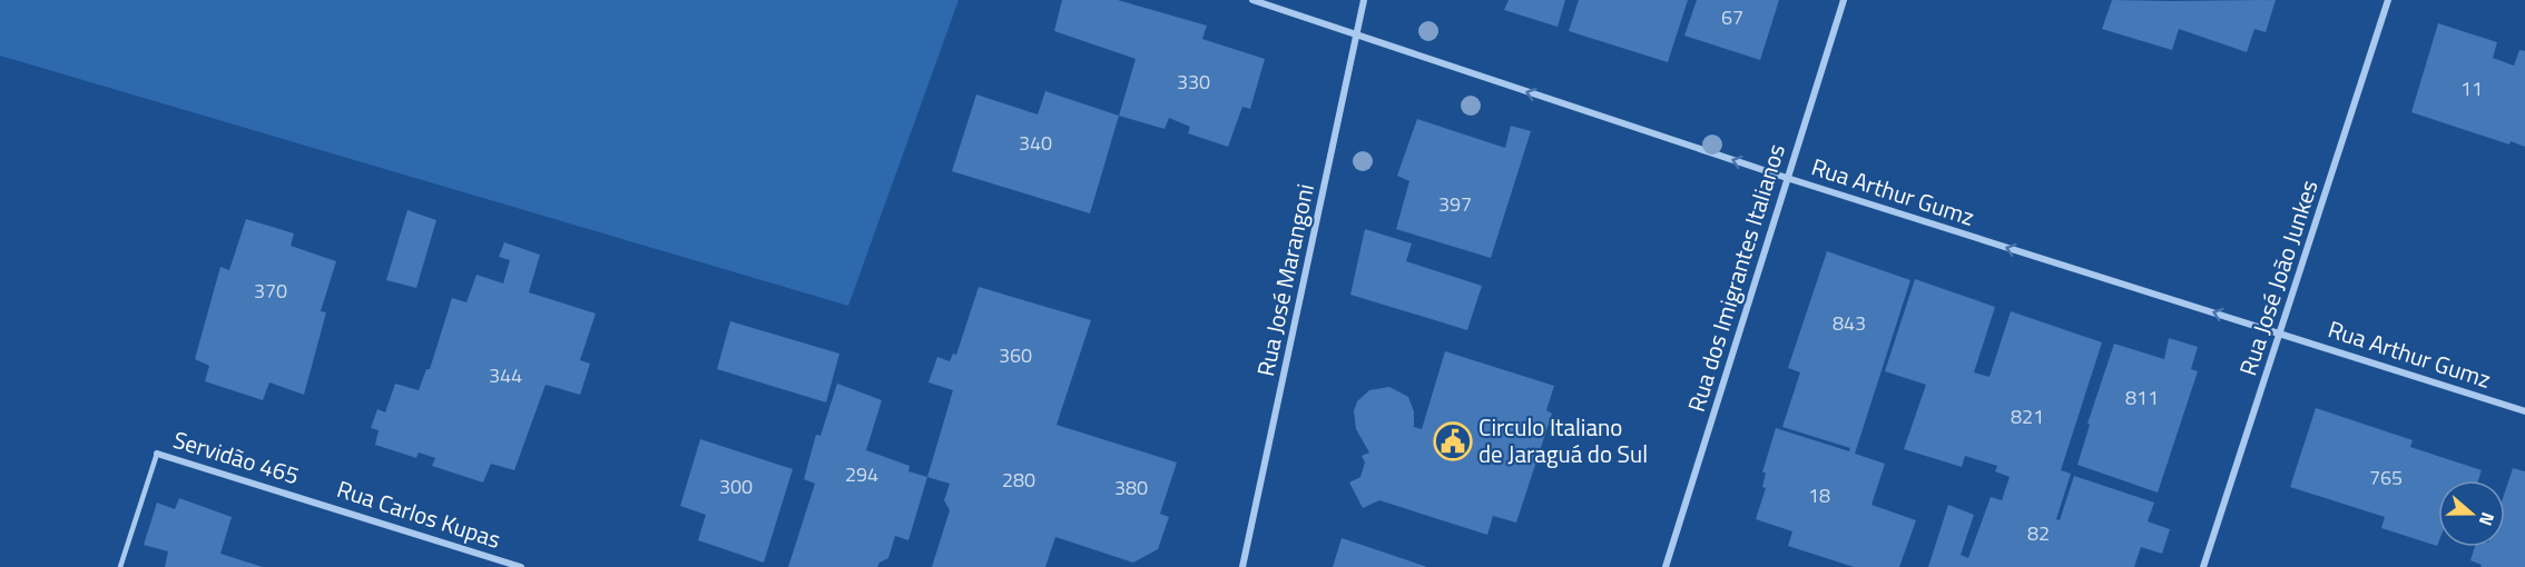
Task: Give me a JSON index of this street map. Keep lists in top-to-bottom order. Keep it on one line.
{"streets":{"street":["Rua Arthur Gumz","Rua dos Imigrantes Italianos","Rua José João Junkes","Rua José Marangoni","Servidão 465","Rua Carlos Kupas"]},"crossings":[["Rua Arthur Gumz","Rua dos Imigrantes Italianos"],["Rua Arthur Gumz","Rua José João Junkes"],["Rua Arthur Gumz","Rua José Marangoni"],["Servidão 465","Rua Carlos Kupas"]],"one_way":["Rua Arthur Gumz"],"places":{"public building":["Circulo Italiano de Jaraguá do Sul"]},"house_numbers":["67","330","11","340","397","370","843","360","344","811","821","294","765","280","300","380","18","82"],"north":"right"}
